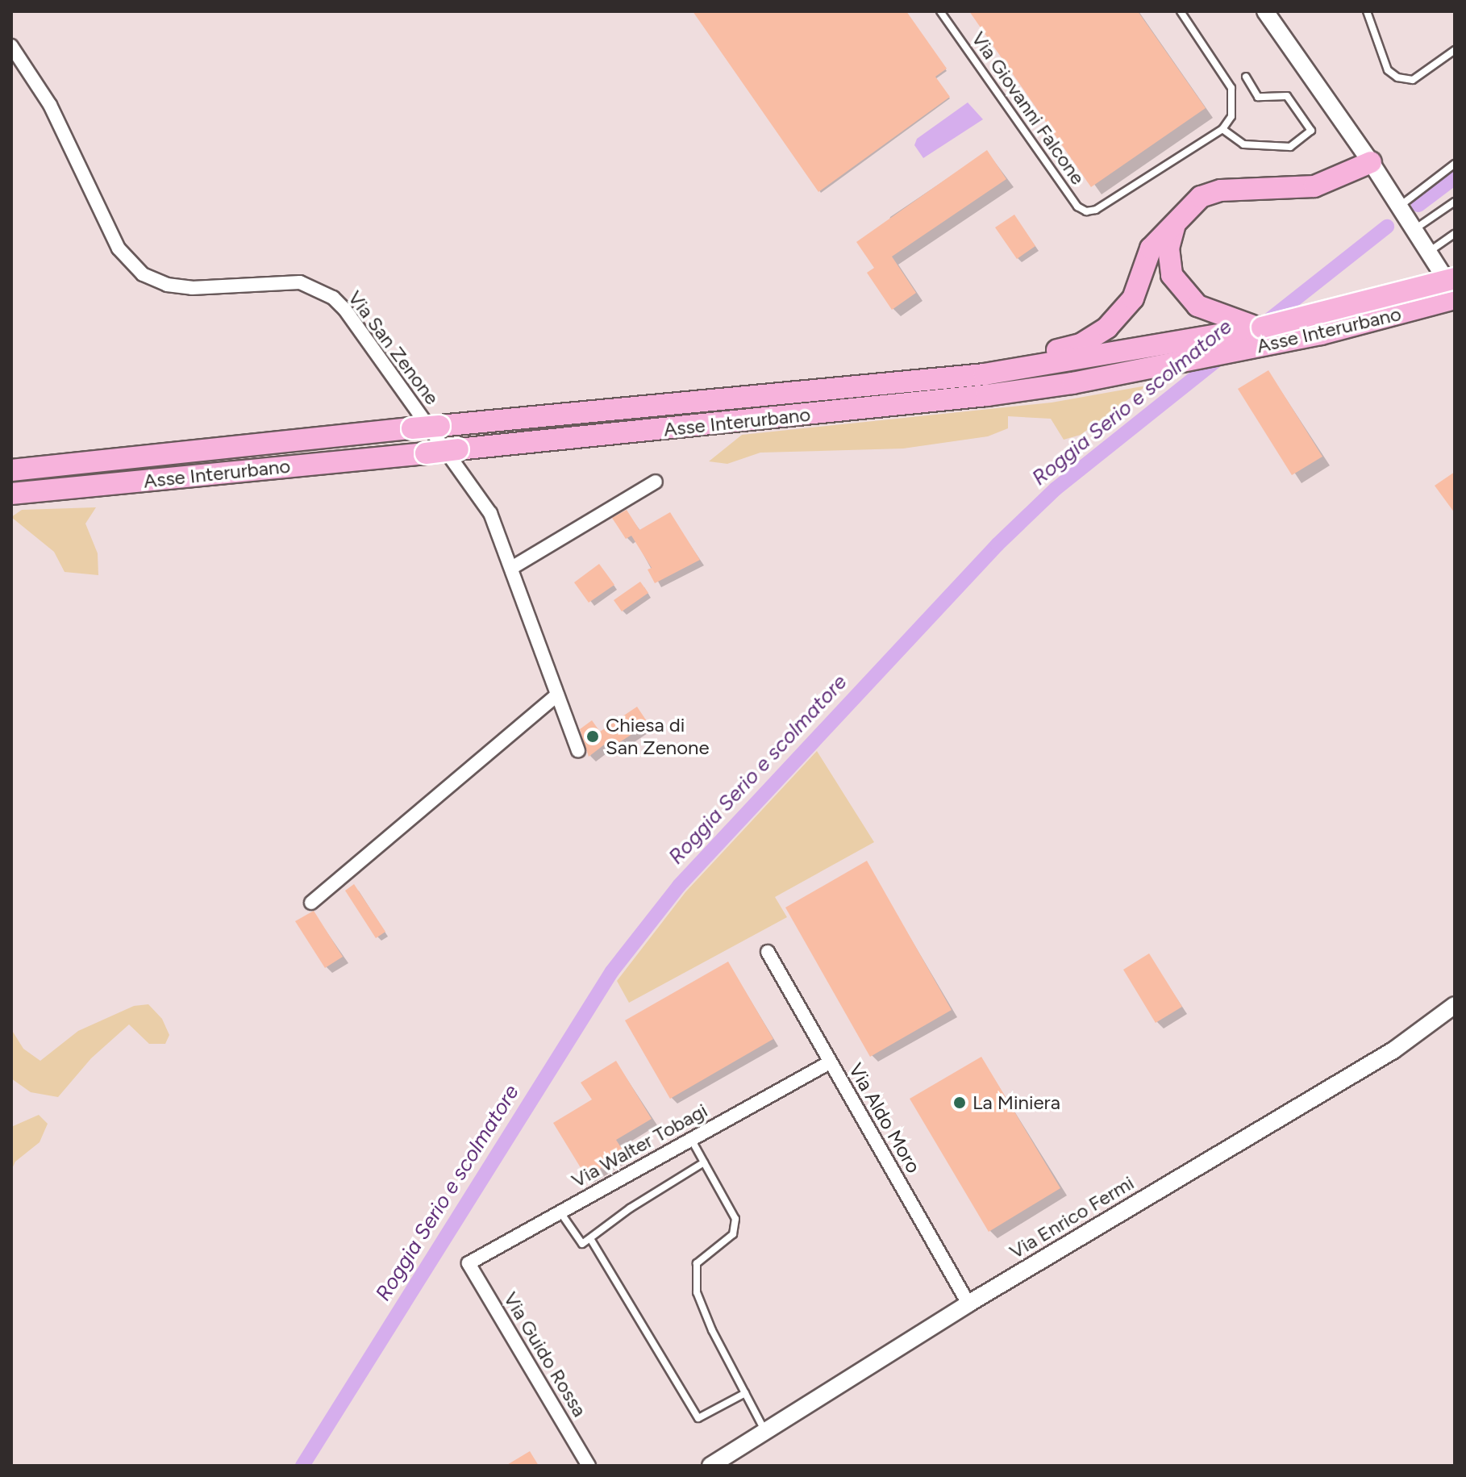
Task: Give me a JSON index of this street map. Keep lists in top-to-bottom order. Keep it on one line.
{"streets":{"highway":["Asse Interurbano"],"street":["Via San Zenone","Via Aldo Moro","Via Walter Tobagi","Via Enrico Fermi","Via Guido Rossa"],"lane":["Via Giovanni Falcone"]},"crossings":[["Via Aldo Moro","Via Walter Tobagi"],["Via Aldo Moro","Via Enrico Fermi"],["Via Walter Tobagi","Via Guido Rossa"]],"water":["Roggia Serio e scolmatore"],"places":["Chiesa di San Zenone","La Miniera"]}
